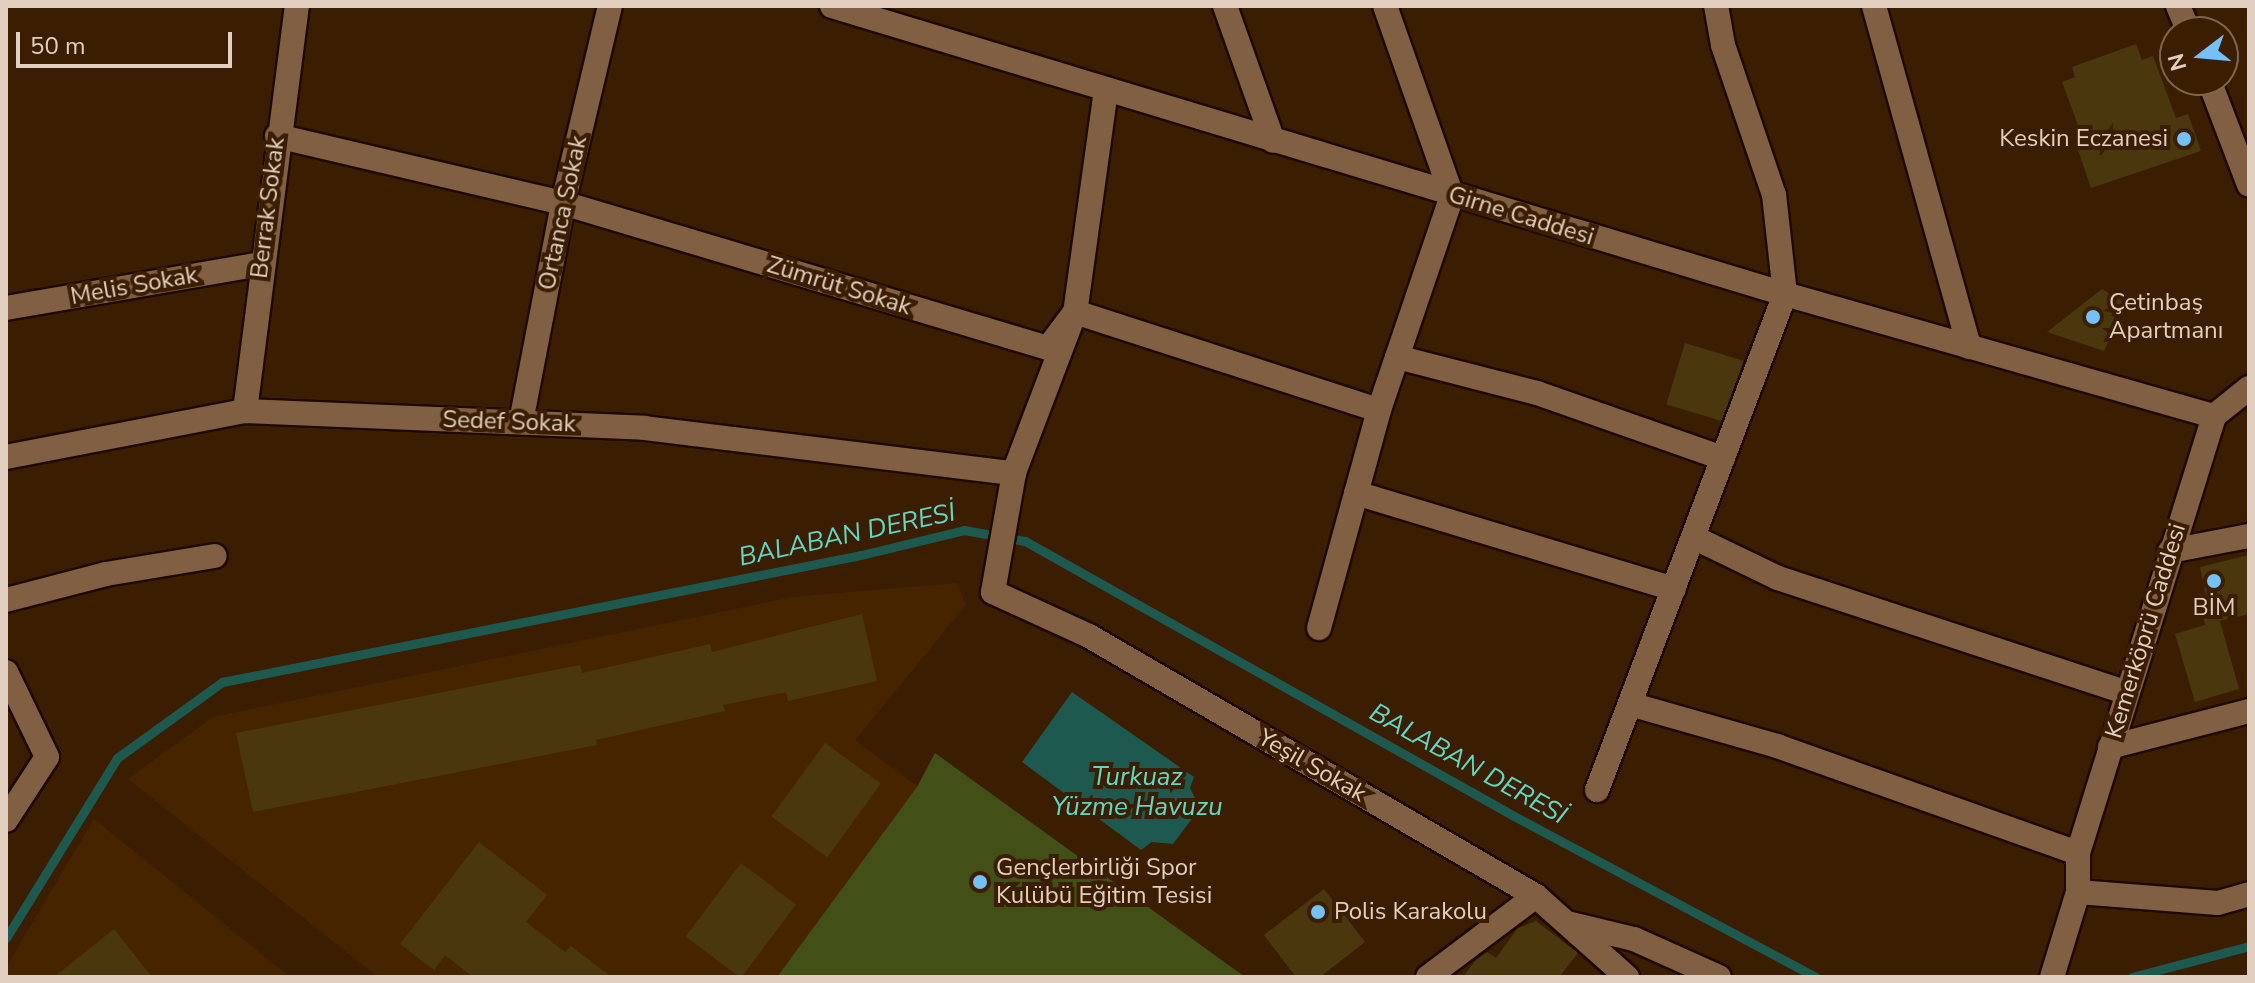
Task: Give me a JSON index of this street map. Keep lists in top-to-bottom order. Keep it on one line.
{"streets":{"street":["Berrak Sokak","Ortanca Sokak","Girne Caddesi","Melis Sokak","Zümrüt Sokak","Sedef Sokak","Kemerköprü Caddesi","Yeşil Sokak"]},"crossings":[["Berrak Sokak","Melis Sokak"],["Berrak Sokak","Zümrüt Sokak"],["Berrak Sokak","Sedef Sokak"],["Ortanca Sokak","Zümrüt Sokak"],["Ortanca Sokak","Sedef Sokak"],["Girne Caddesi","Kemerköprü Caddesi"],["Sedef Sokak","Yeşil Sokak"]],"water":["BALABAN DERESİ","Turkuaz Yüzme Havuzu"],"places":["Keskin Eczanesi","Çetinbaş Apartmanı","BİM","Gençlerbirliği Spor Kulübü Eğitim Tesisi","Polis Karakolu"],"scale_bar":"50 m","north":"left"}
